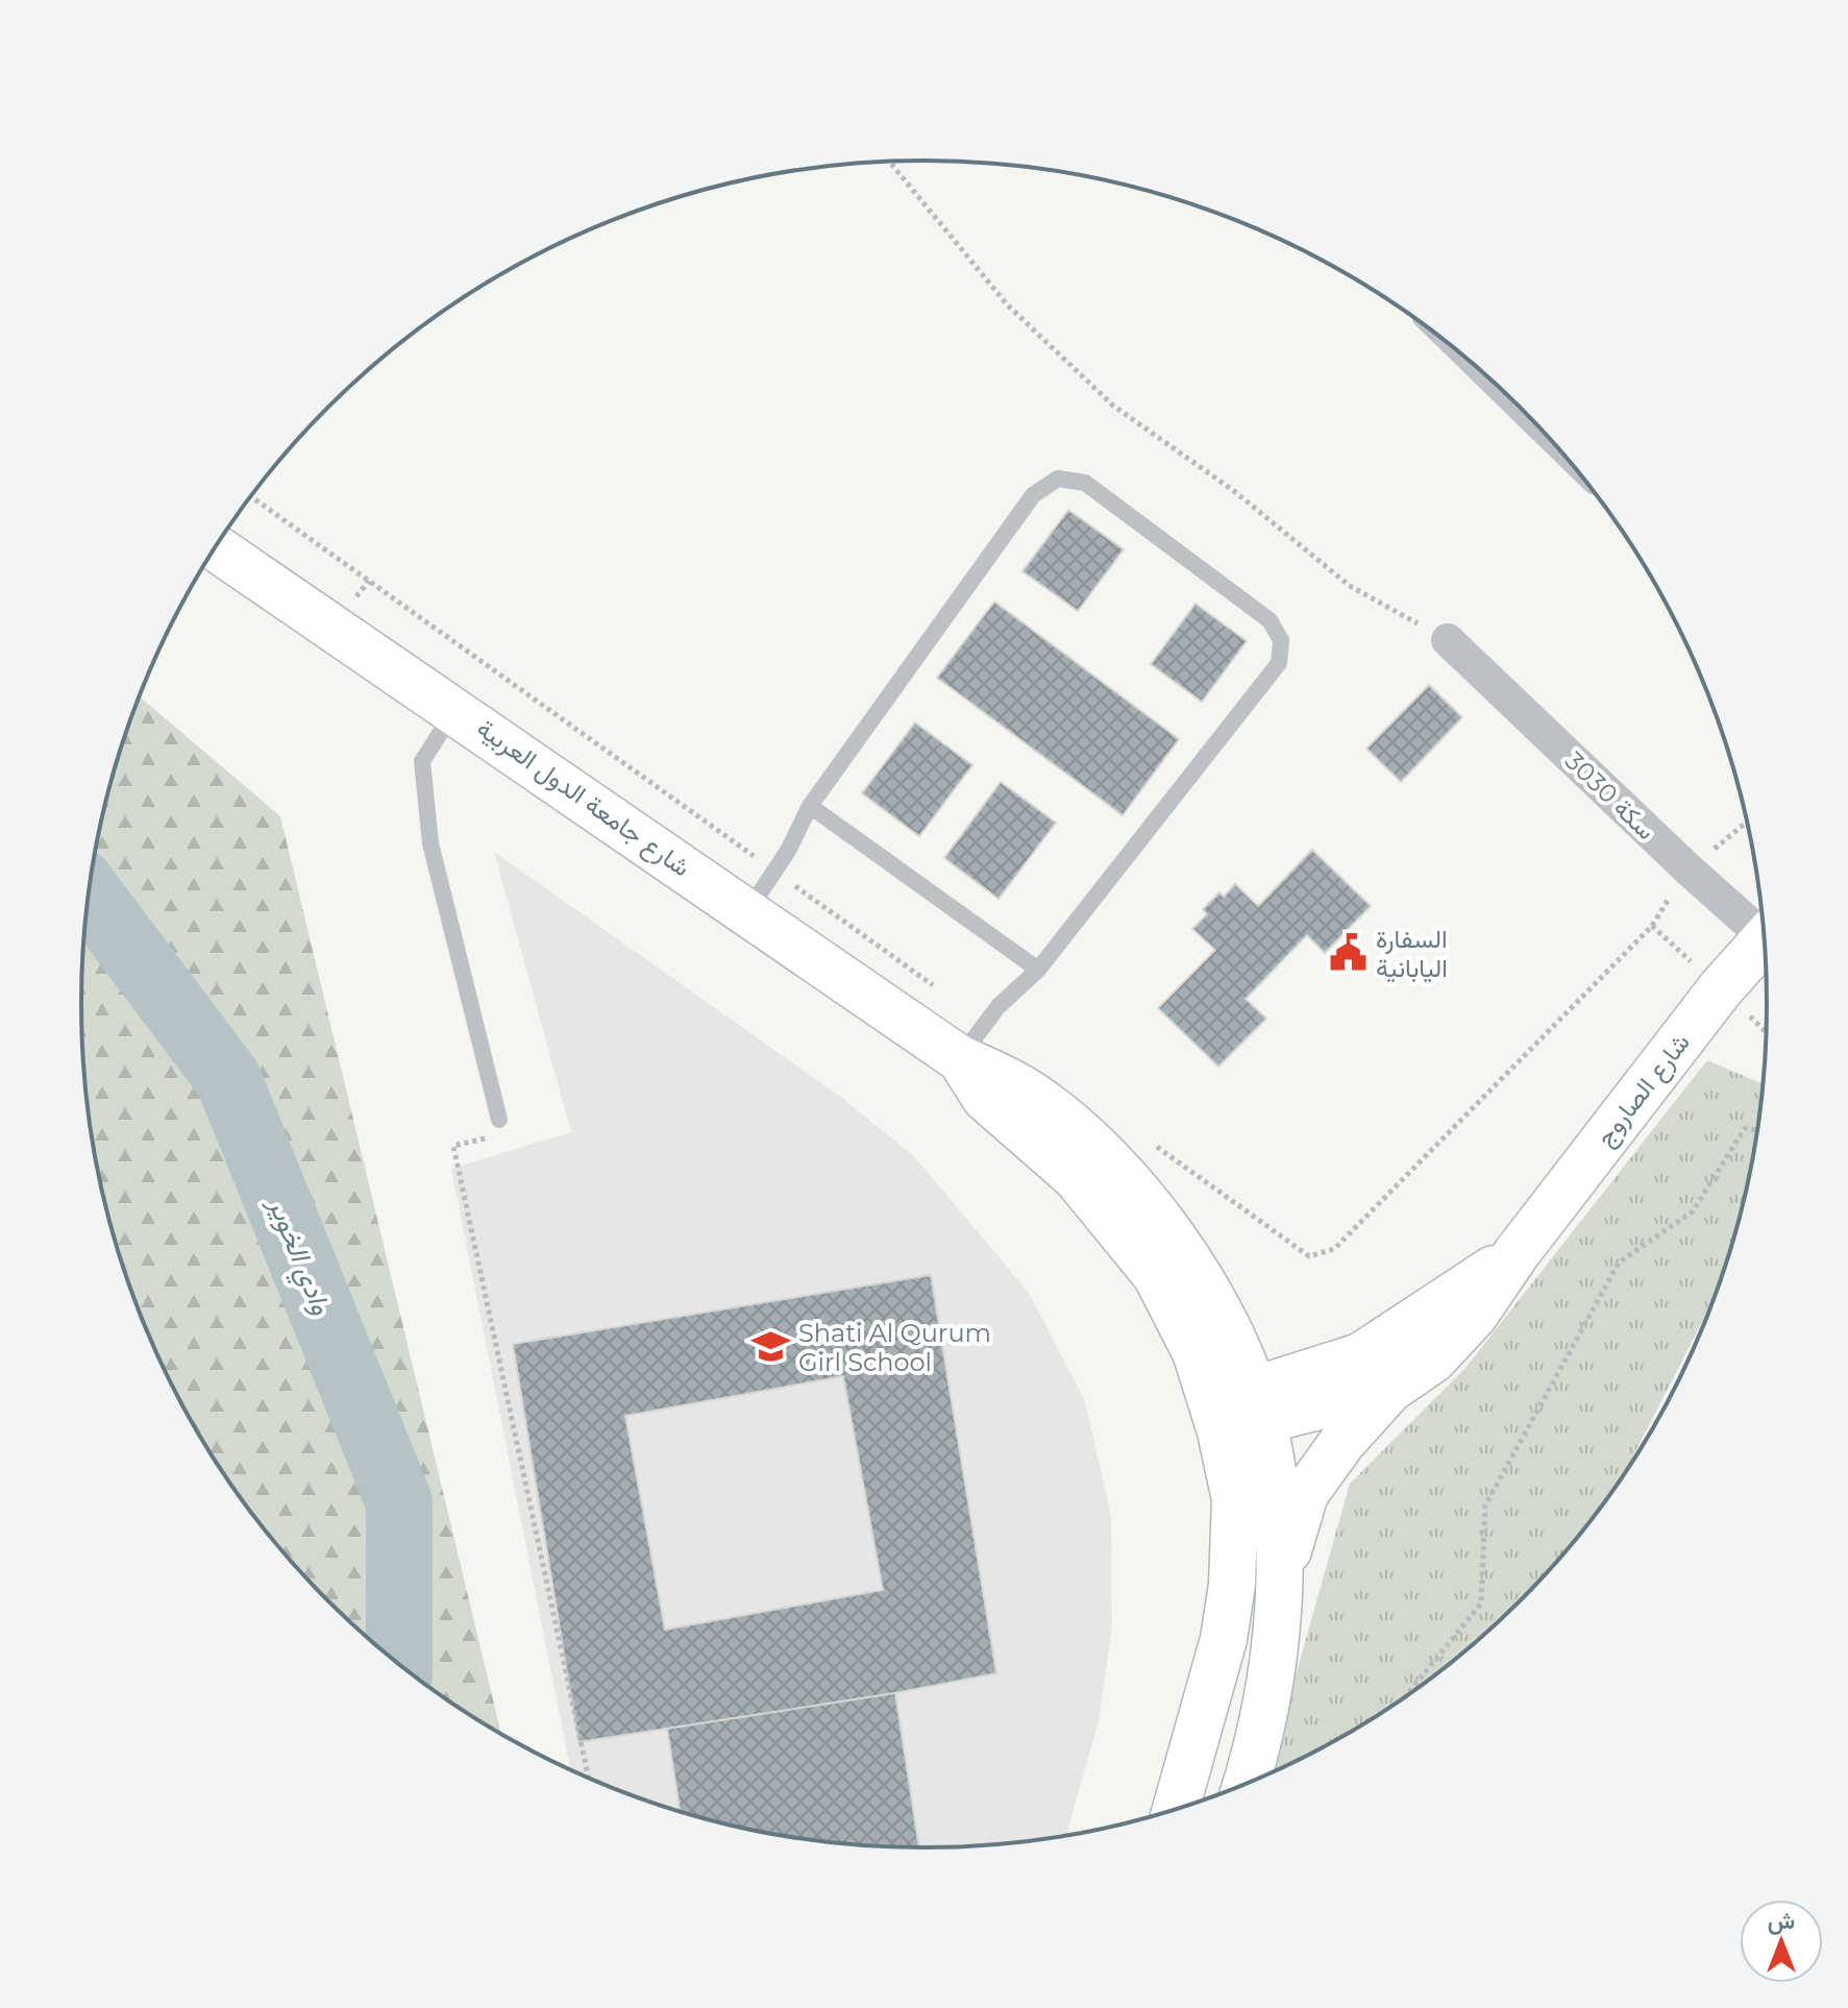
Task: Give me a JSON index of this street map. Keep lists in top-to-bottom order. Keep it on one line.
{"streets":{"main road":["شارع جامعة الدول العربية","شارع الصاروج"],"street":["سكة 3030"]},"crossings":[["شارع جامعة الدول العربية","شارع الصاروج"]],"water":["وادي الخوير"],"places":{"public building":["السفارة اليابانية"],"school or university":["Shati Al Qurum Girl School"]},"north":"top"}
